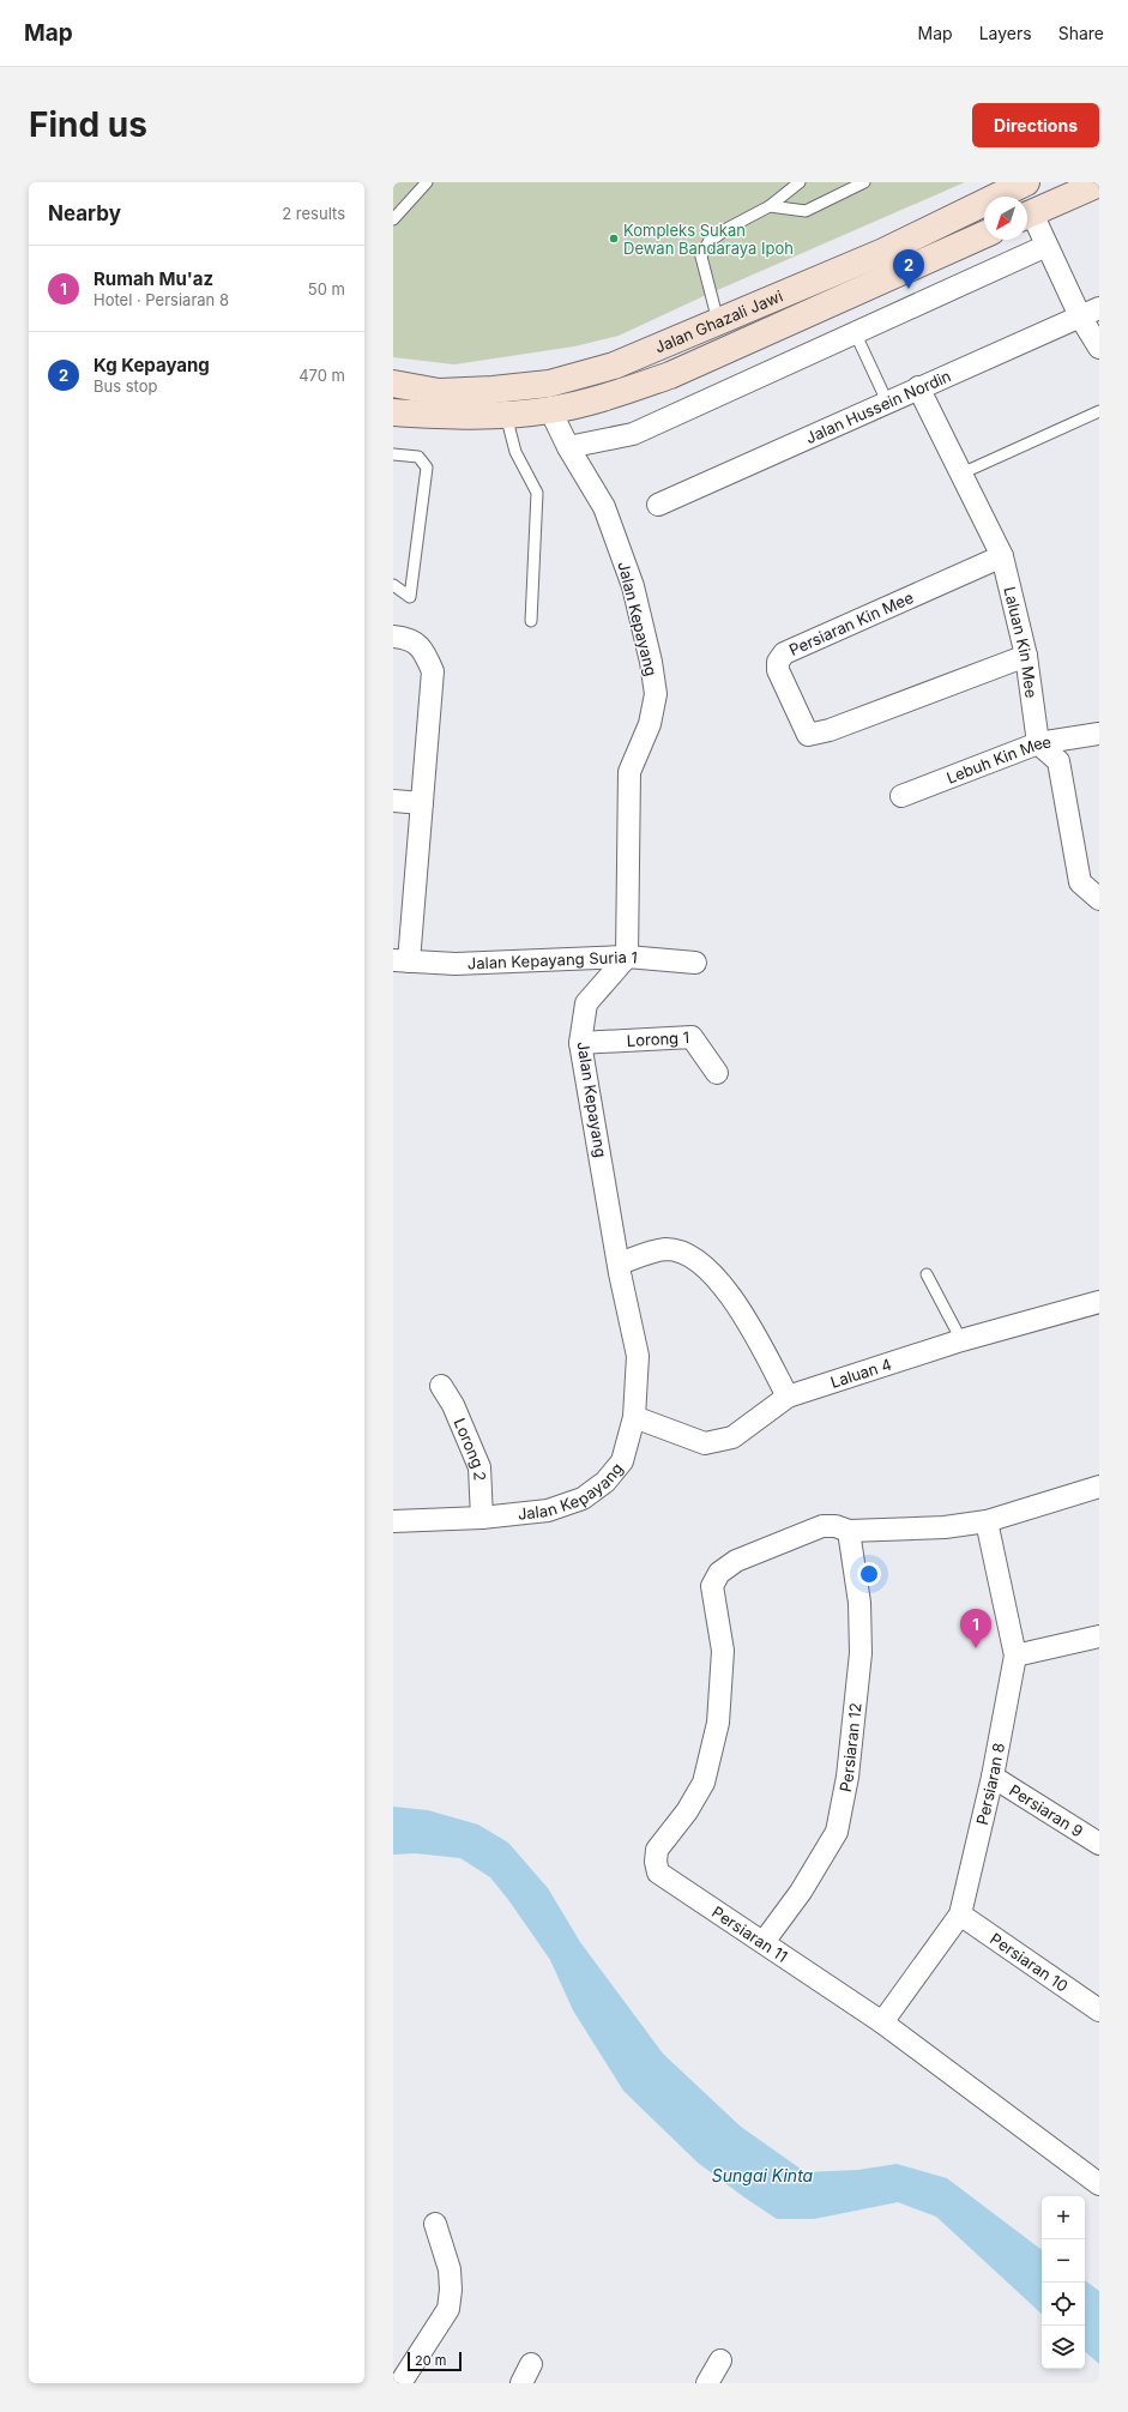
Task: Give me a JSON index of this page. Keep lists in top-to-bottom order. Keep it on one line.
{"streets":{"main road":["Jalan Ghazali Jawi"],"street":["Jalan Hussein Nordin","Jalan Kepayang","Persiaran Kin Mee","Laluan Kin Mee","Lebuh Kin Mee","Jalan Kepayang Suria 1","Lorong 1","Laluan 4","Lorong 2","Persiaran 12","Persiaran 8","Persiaran 9","Persiaran 11","Persiaran 10"]},"crossings":[["Jalan Ghazali Jawi","Jalan Kepayang"],["Jalan Hussein Nordin","Laluan Kin Mee"],["Jalan Kepayang","Jalan Kepayang Suria 1"],["Jalan Kepayang","Lorong 1"],["Jalan Kepayang","Laluan 4"],["Jalan Kepayang","Lorong 2"],["Persiaran Kin Mee","Laluan Kin Mee"],["Laluan Kin Mee","Lebuh Kin Mee"],["Persiaran 12","Persiaran 11"],["Persiaran 8","Persiaran 9"],["Persiaran 8","Persiaran 11"],["Persiaran 8","Persiaran 10"]],"water":["Sungai Kinta"],"places":["Kompleks Sukan Dewan Bandaraya Ipoh"],"scale_bar":"20 m","north":"bottom left","page":{"header":"Map","nav":["Map","Layers","Share"],"buttons":"Directions","title":"Find us","heading":["Nearby","2 results"],"list":[{"mark":"1","name":"Rumah Mu'az","note":"Hotel · Persiaran 8","value":"50 m"},{"mark":"2","name":"Kg Kepayang","note":"Bus stop","value":"470 m"}],"pins":["2","1"],"map_buttons":["+","−"],"scale":"20 m"}}
